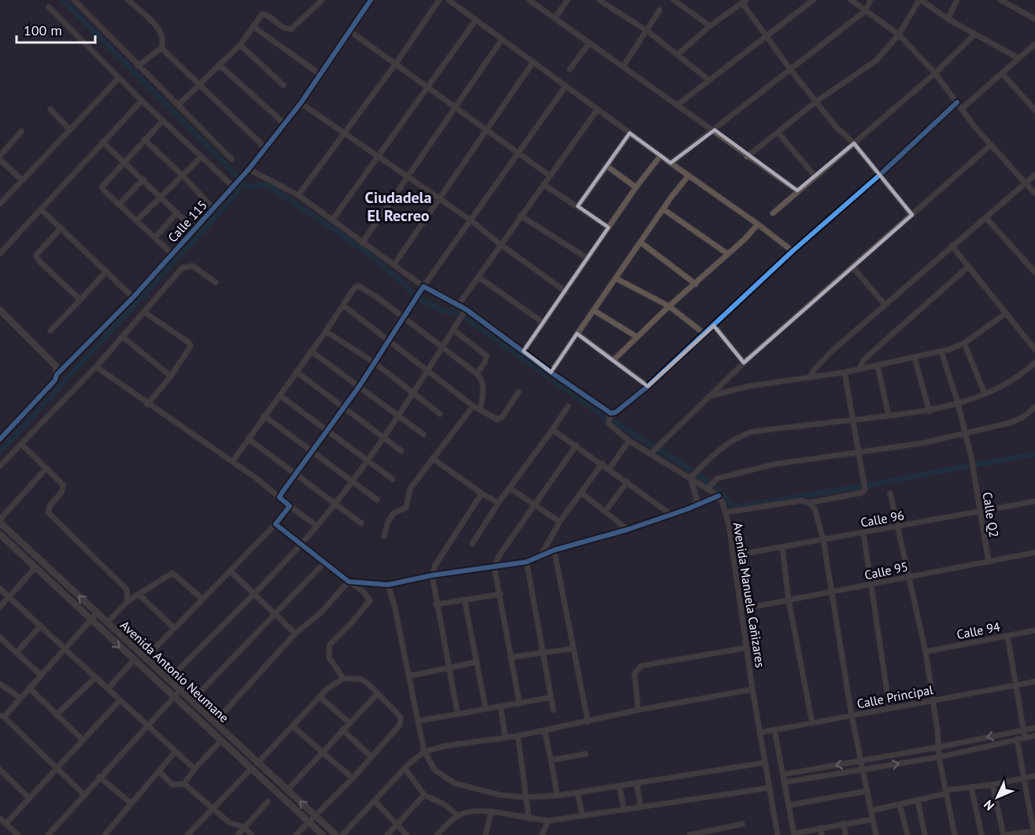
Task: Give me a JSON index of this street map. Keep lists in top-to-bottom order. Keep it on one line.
{"streets":{"street":["Calle 115","Calle Q2","Calle 96","Calle 95","Avenida Manuela Cañizares","Calle 94","Avenida Antonio Neumane","Calle Principal"]},"crossings":[["Calle Q2","Calle 96"],["Calle Q2","Calle 95"],["Calle 96","Avenida Manuela Cañizares"],["Calle 95","Avenida Manuela Cañizares"],["Avenida Manuela Cañizares","Calle Principal"]],"districts":["Ciudadela El Recreo"],"scale_bar":"100 m","north":"bottom left"}
